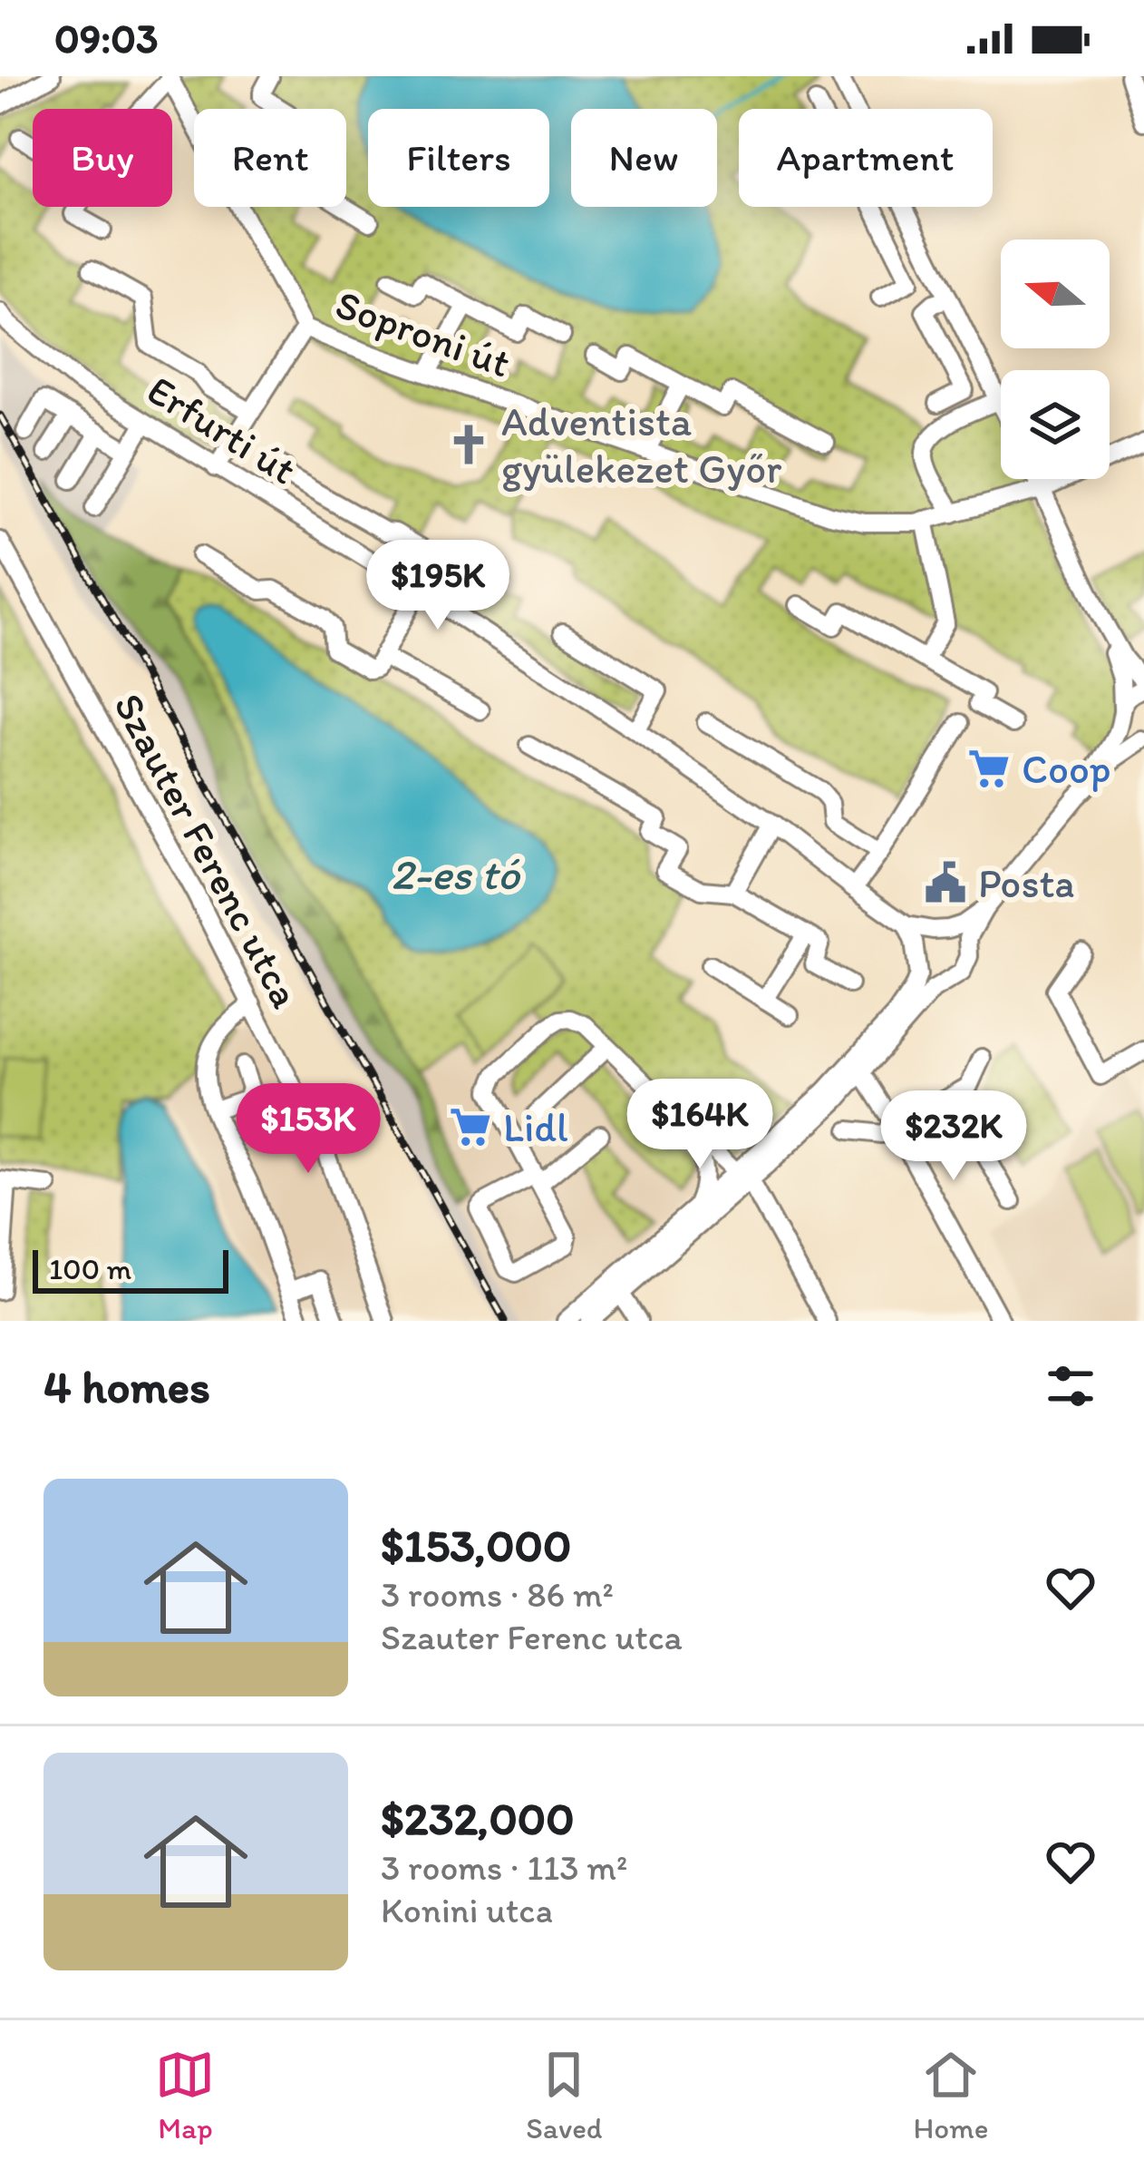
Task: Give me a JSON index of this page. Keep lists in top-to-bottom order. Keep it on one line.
{"streets":{"street":["Soproni út","Erfurti út","Szauter Ferenc utca"]},"water":["2-es tó"],"places":{"church":["Adventista gyülekezet Győr"],"supermarket":["Coop","Lidl"],"public building":["Posta"]},"scale_bar":"100 m","north":"left","page":{"status":"09:03","chip":["Buy","Rent","Filters","New","Apartment"],"price":["$195K","$164K","$153K","$232K"],"scale":"100 m","heading":"4 homes","list":[{"name":"$153,000","note":"3 rooms · 86 m² · Szauter Ferenc utca"},{"name":"$232,000","note":"3 rooms · 113 m² · Konini utca"}],"tabs":["Map","Saved","Home"]}}
